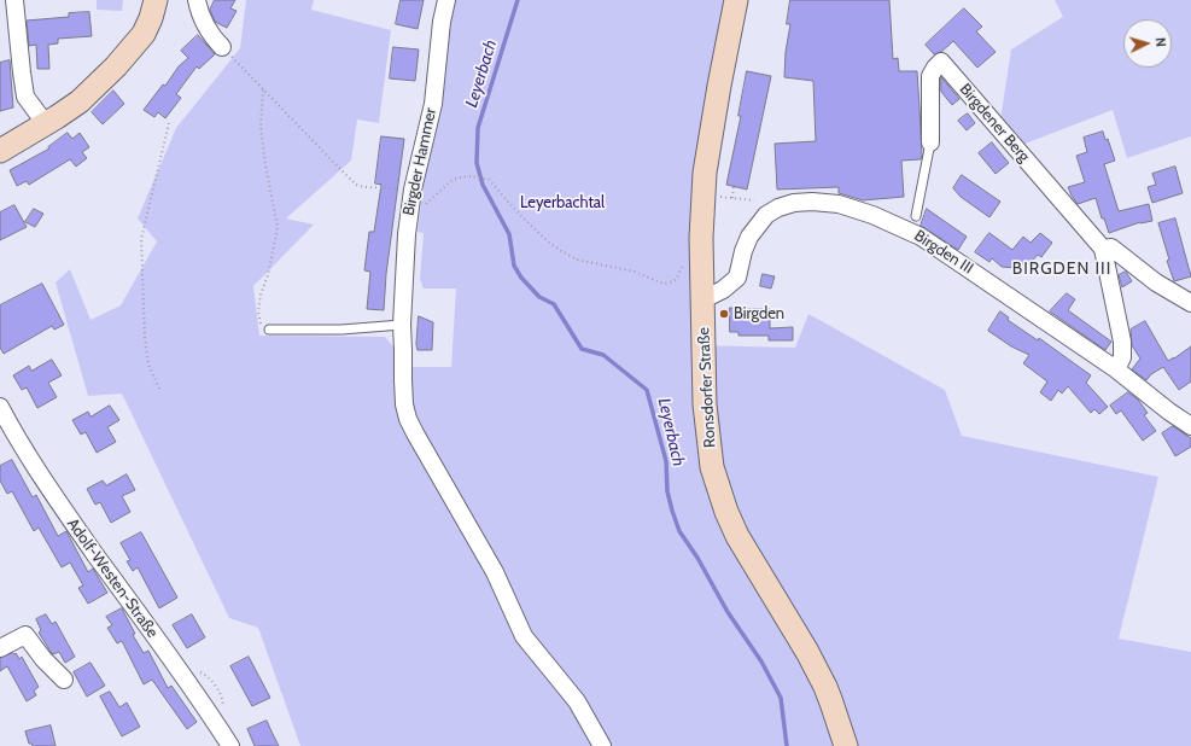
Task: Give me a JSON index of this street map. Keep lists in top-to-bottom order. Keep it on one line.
{"streets":{"main road":["Ronsdorfer Straße"],"street":["Birgdener Berg","Birgder Hammer","Birgden III","Adolf-Westen-Straße"]},"crossings":[["Birgdener Berg","Birgden III"],["Birgden III","Ronsdorfer Straße"]],"districts":["BIRGDEN III"],"water":["Leyerbach"],"parks":["Leyerbachtal"],"places":["Birgden"],"north":"right"}
